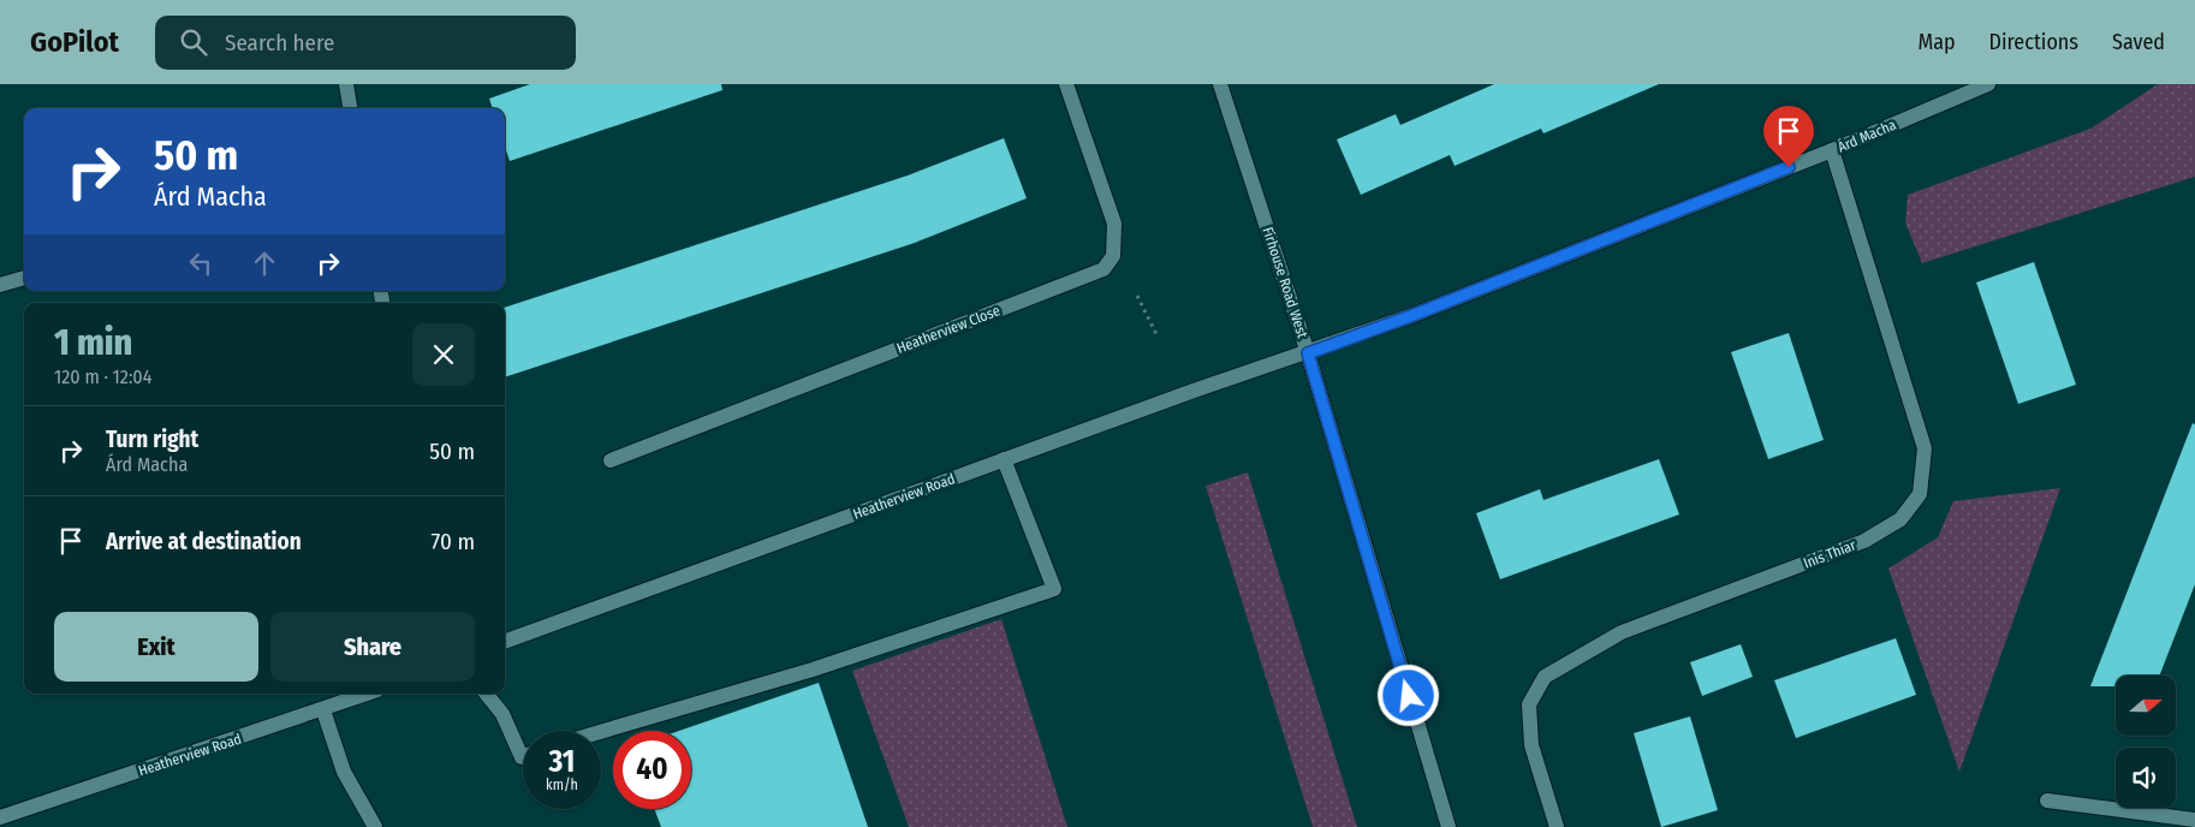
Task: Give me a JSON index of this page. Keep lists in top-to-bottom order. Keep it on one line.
{"streets":{"street":["Árd Macha","Firhouse Road West","Heatherview Close","Heatherview Road","Inis Thiar"]},"crossings":[["Árd Macha","Firhouse Road West"],["Árd Macha","Heatherview Road"],["Árd Macha","Inis Thiar"],["Firhouse Road West","Heatherview Road"]],"north":"right","page":{"header":"GoPilot","search":"Search here","nav":["Map","Directions","Saved"],"turn":["50 m","Árd Macha"],"heading":["1 min","120 m · 12:04"],"list":[{"name":"Turn right","note":"Árd Macha","value":"50 m"},{"name":"Arrive at destination","value":"70 m"}],"buttons":["Exit","Share"],"speed":"31 km/h","limit":"40"}}
